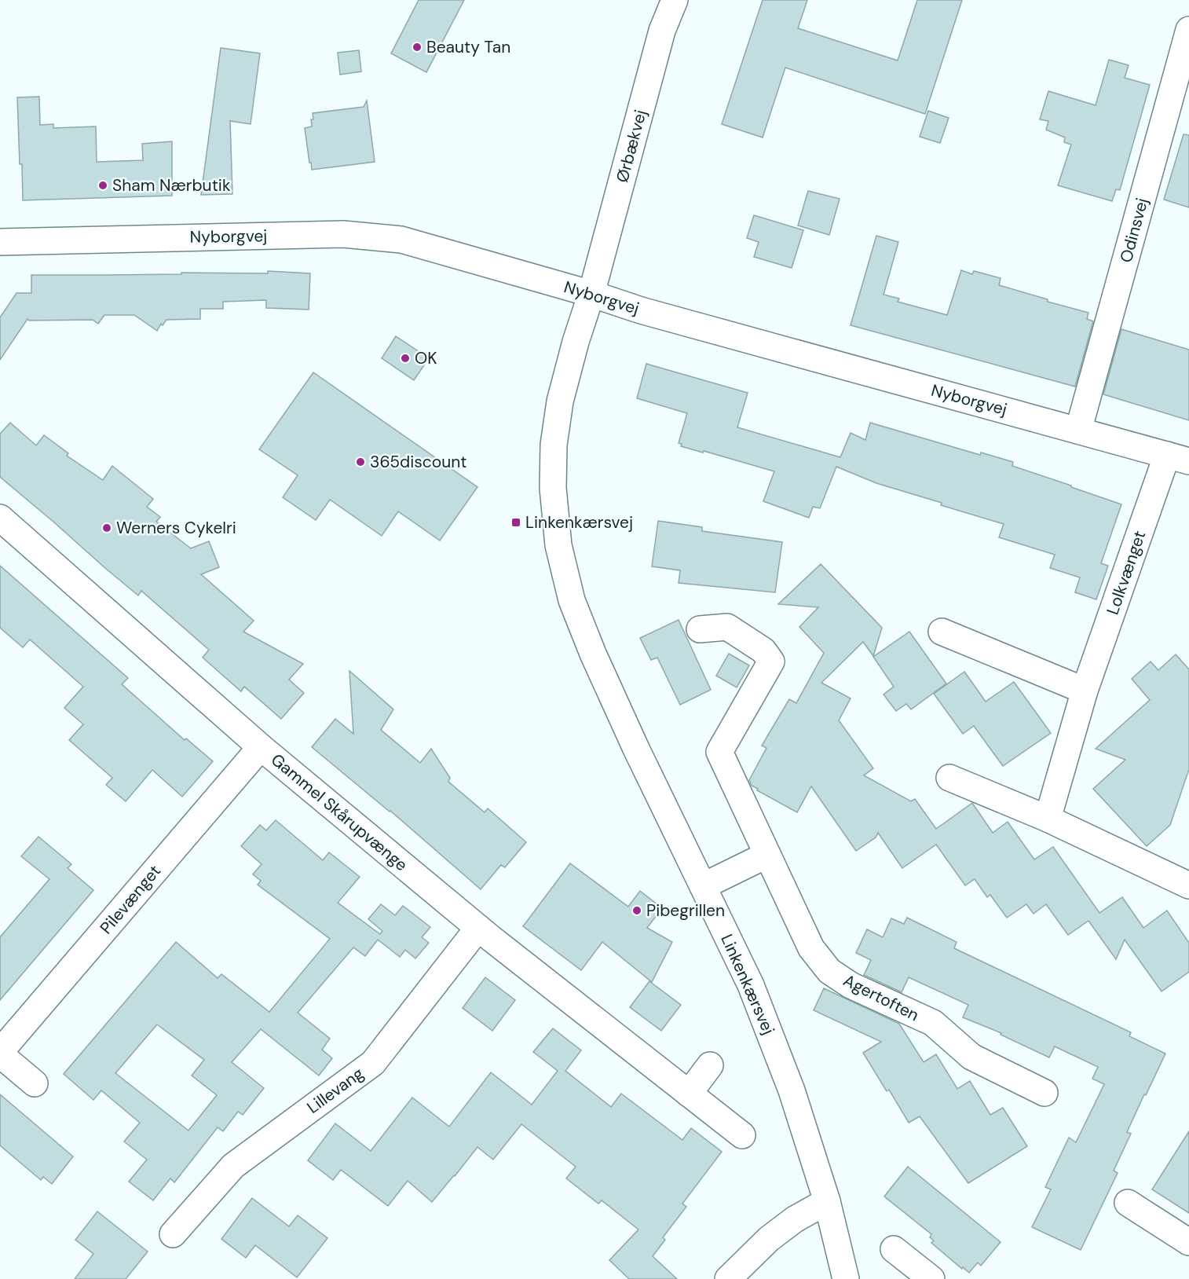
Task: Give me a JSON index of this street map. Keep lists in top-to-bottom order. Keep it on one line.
{"streets":{"street":["Ørbækvej","Odinsvej","Nyborgvej","Lolkvænget","Gammel Skårupvænge","Pilevænget","Linkenkærsvej","Agertoften","Lillevang"]},"crossings":[["Ørbækvej","Nyborgvej"],["Ørbækvej","Linkenkærsvej"],["Odinsvej","Nyborgvej"],["Nyborgvej","Lolkvænget"],["Nyborgvej","Linkenkærsvej"],["Gammel Skårupvænge","Pilevænget"],["Gammel Skårupvænge","Lillevang"]],"places":{"other":["Beauty Tan","Sham Nærbutik","OK","365discount","Werners Cykelri","Pibegrillen"],"transit":["Linkenkærsvej"]}}
